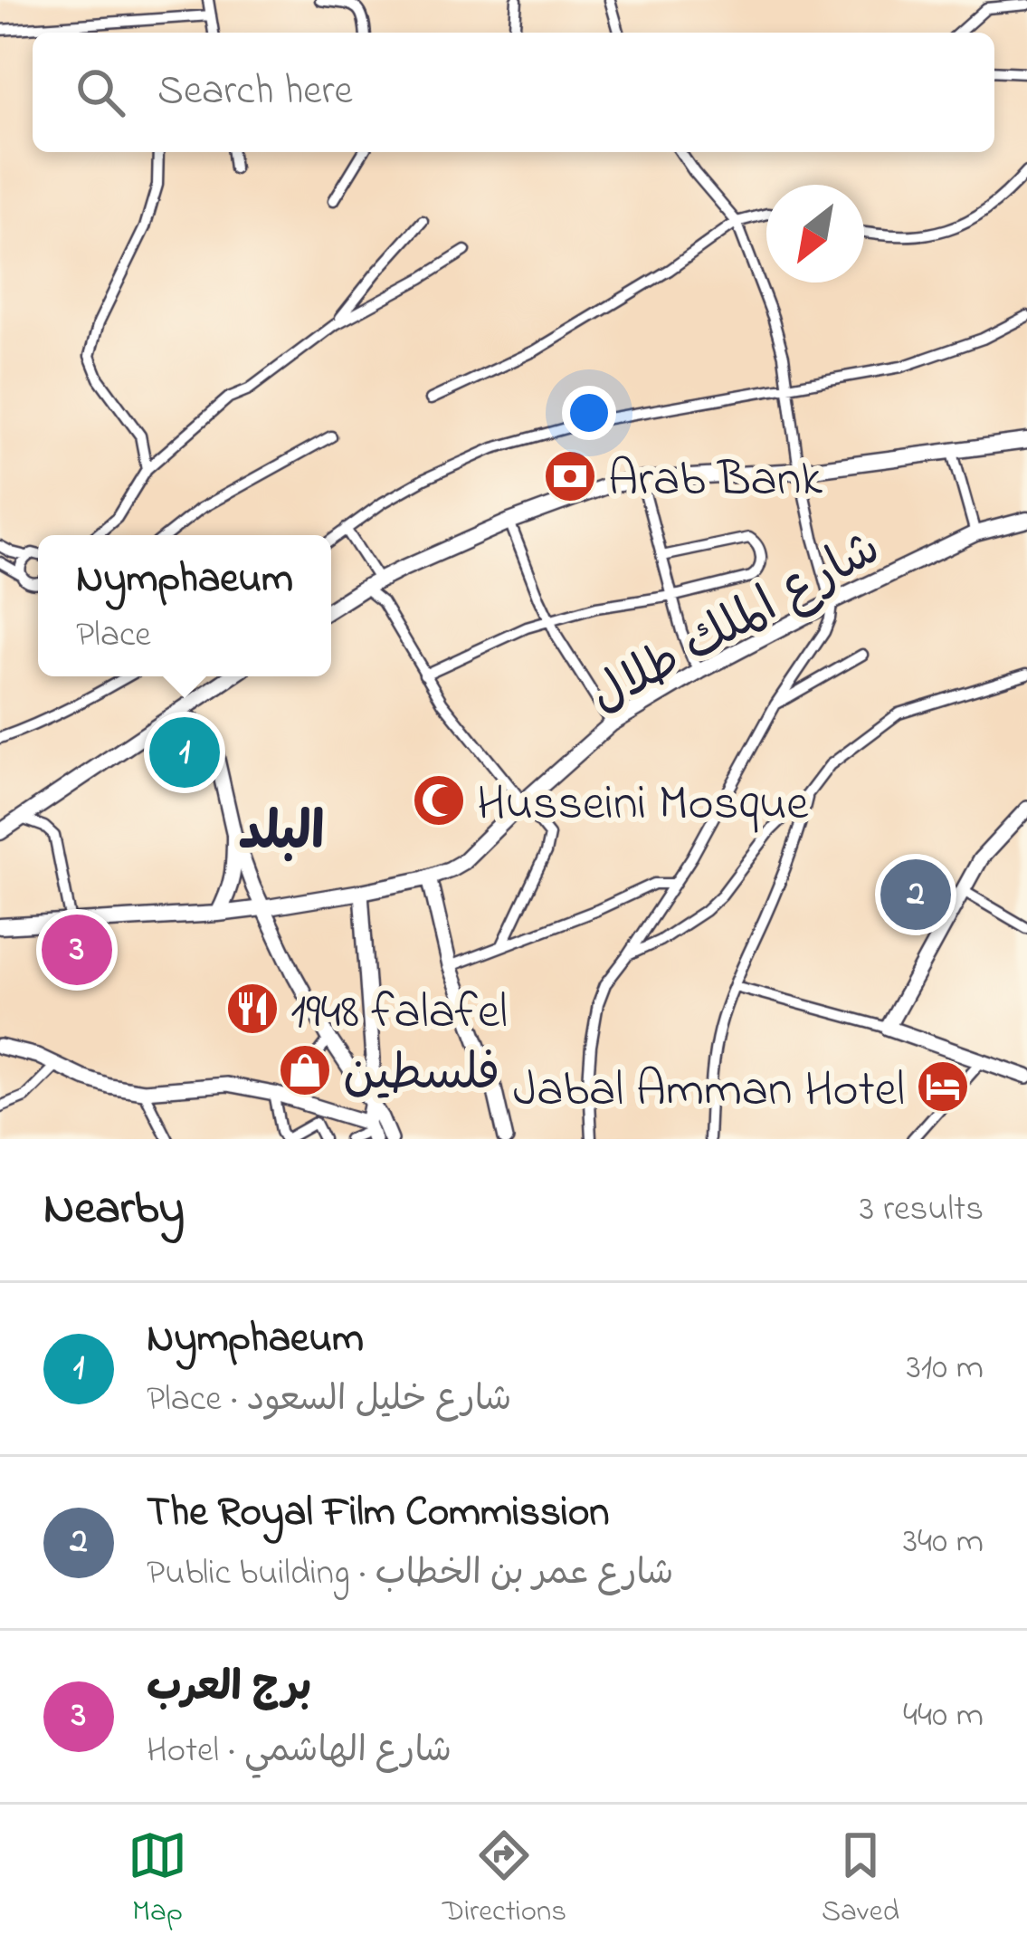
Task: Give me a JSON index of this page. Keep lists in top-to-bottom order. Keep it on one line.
{"streets":{"main road":["شارع الملك طلال"]},"districts":["البلد"],"places":{"bank":["Arab Bank"],"mosque":["Husseini Mosque"],"restaurant":["1948 falafel"],"shop":["فلسطين"],"hotel":["Jabal Amman Hotel"]},"north":"bottom left","page":{"search":"Search here","popup":["Nymphaeum","Place"],"pins":["1","2","3"],"heading":["Nearby","3 results"],"list":[{"mark":"1","name":"Nymphaeum","note":"Place · شارع خليل السعود","value":"310 m"},{"mark":"2","name":"The Royal Film Commission","note":"Public building · شارع عمر بن الخطاب","value":"340 m"},{"mark":"3","name":"برج العرب","note":"Hotel · شارع الهاشمي","value":"440 m"}],"nav":["Map","Directions","Saved"]}}
